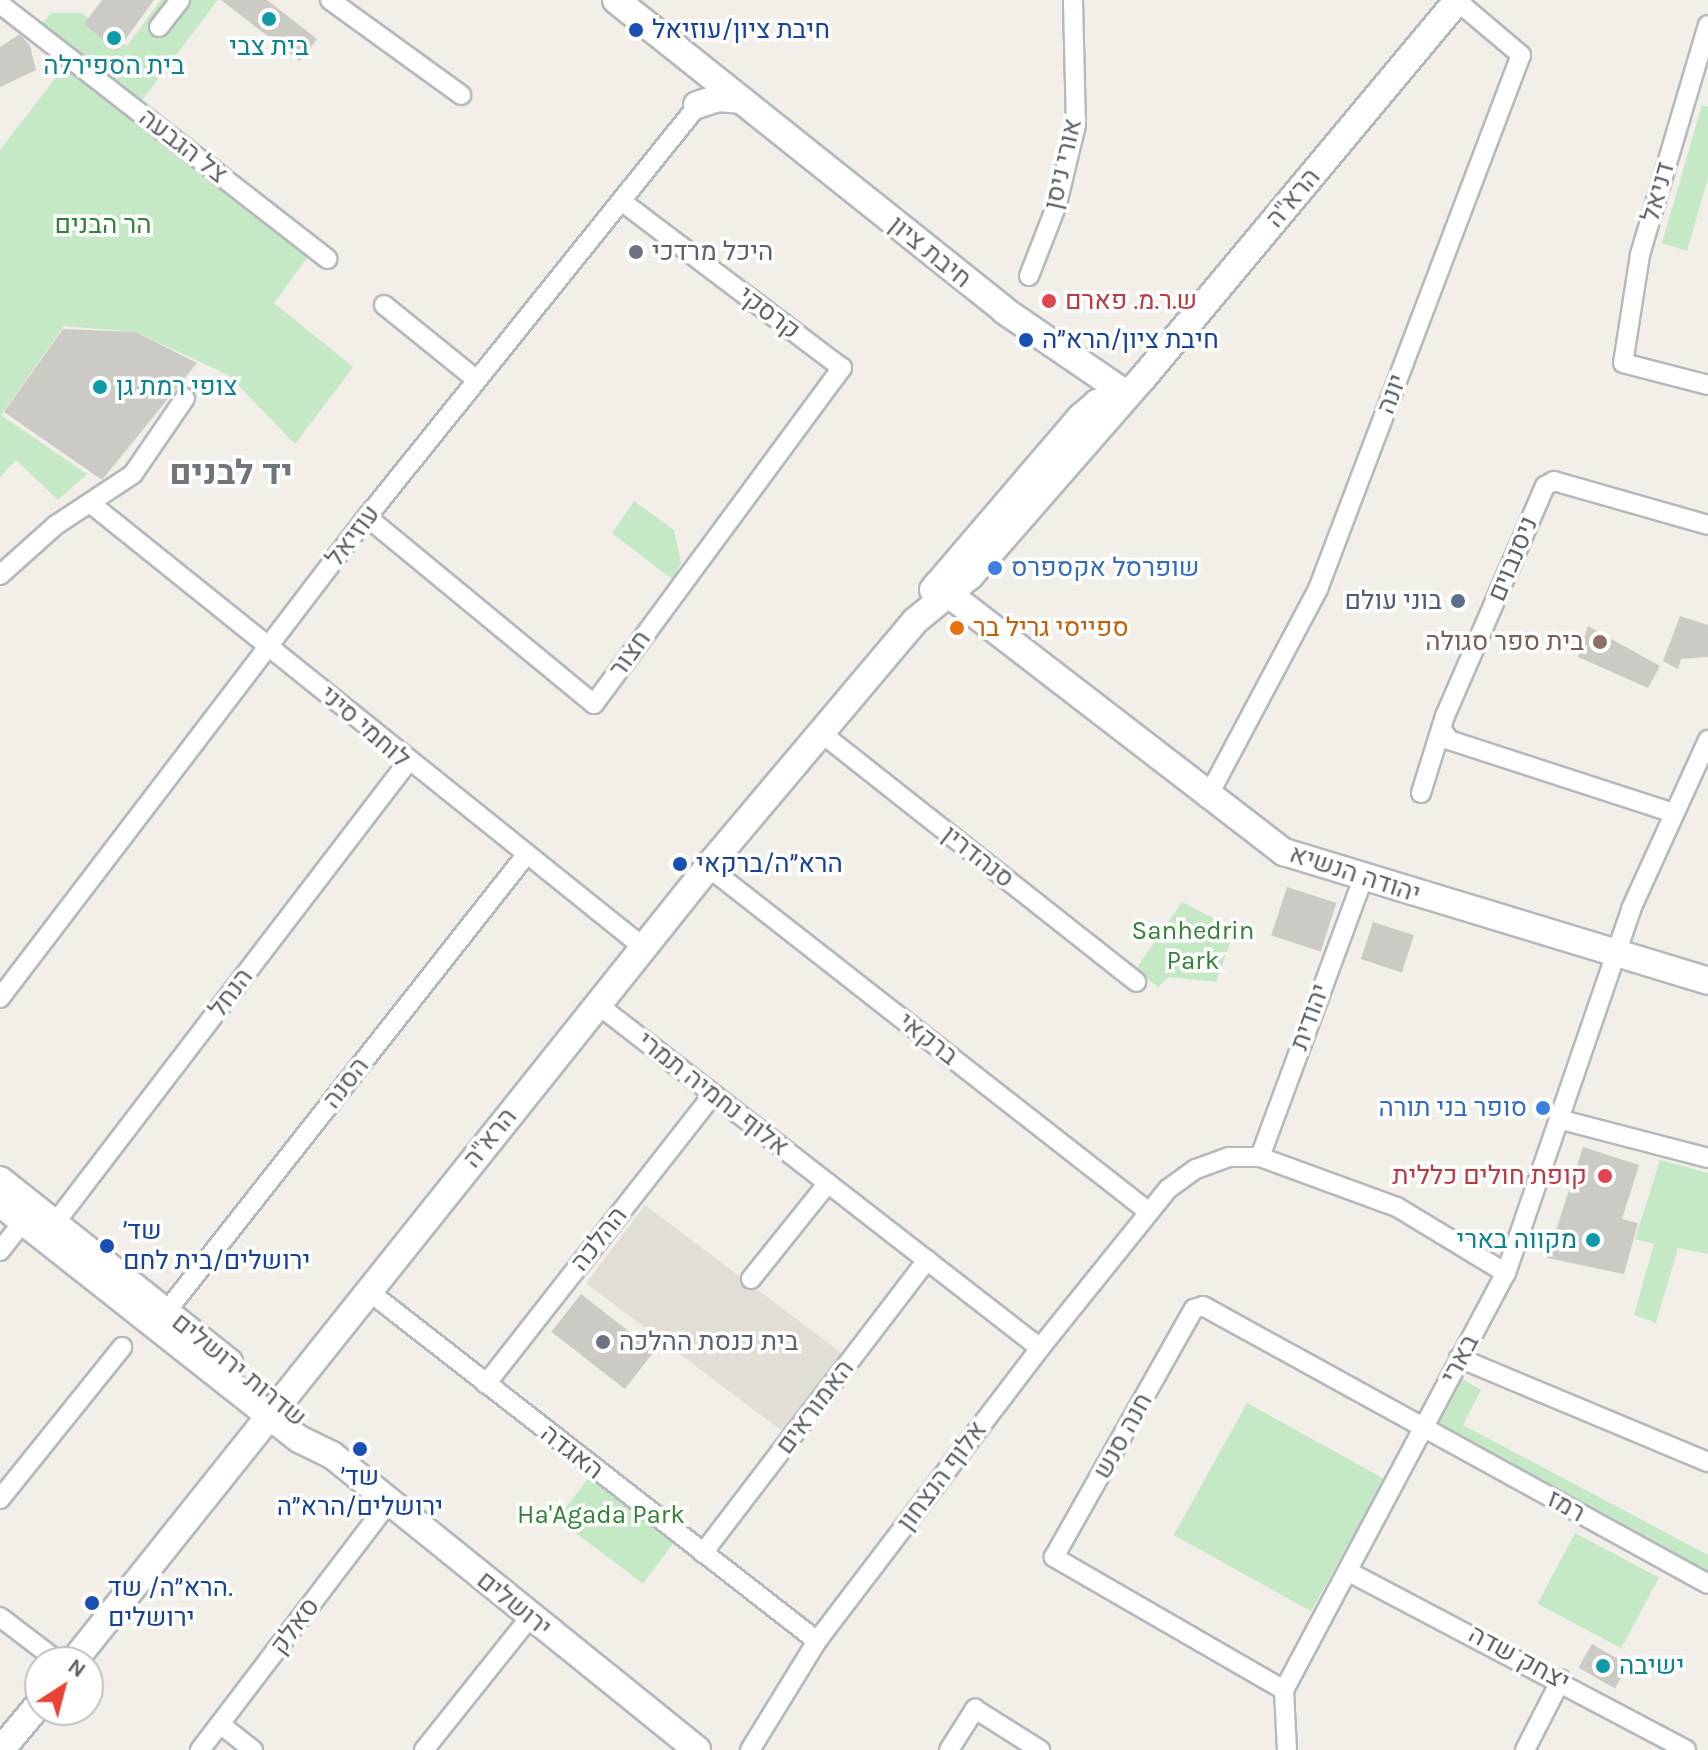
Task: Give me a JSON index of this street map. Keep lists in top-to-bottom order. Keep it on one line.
{"streets":{"street":["צל הגבעה","אורי ניסן","דניאל","הרא\"ה","חיבת ציון","קרסקי","יונה","עוזיאל","ניסנבוים","חצור","לוחמי סיני","סנהדרין","יהודה הנשיא","הנחל","יהודית","ברקאי","הסנה","אלוף נחמיה תמרי","ההלכה","בארי","שדרות ירושלים","האמוראים","חנה סנש","האגדה","אלוף הנצחון","רמז","ירושלים","סאלק","יצחק שדה"]},"crossings":[["הרא\"ה","חיבת ציון"],["הרא\"ה","יונה"],["הרא\"ה","לוחמי סיני"],["הרא\"ה","סנהדרין"],["הרא\"ה","יהודה הנשיא"],["הרא\"ה","ברקאי"],["הרא\"ה","אלוף נחמיה תמרי"],["הרא\"ה","שדרות ירושלים"],["הרא\"ה","האגדה"],["חיבת ציון","עוזיאל"],["קרסקי","עוזיאל"],["קרסקי","חצור"],["יונה","יהודה הנשיא"],["עוזיאל","חצור"],["עוזיאל","לוחמי סיני"],["לוחמי סיני","הנחל"],["לוחמי סיני","הסנה"],["יהודה הנשיא","יהודית"],["יהודה הנשיא","בארי"],["הנחל","שדרות ירושלים"],["יהודית","אלוף הנצחון"],["ברקאי","אלוף הנצחון"],["הסנה","שדרות ירושלים"],["אלוף נחמיה תמרי","ההלכה"],["אלוף נחמיה תמרי","האמוראים"],["אלוף נחמיה תמרי","אלוף הנצחון"],["ההלכה","האגדה"],["בארי","חנה סנש"],["בארי","רמז"],["בארי","יצחק שדה"],["שדרות ירושלים","ירושלים"],["האמוראים","האגדה"],["חנה סנש","רמז"],["האגדה","אלוף הנצחון"],["ירושלים","סאלק"]],"districts":["יד לבנים"],"parks":["הר הבנים","Sanhedrin Park","Ha'Agada Park"],"places":["בית צבי","חיבת ציון/עוזיאל","בית הספירלה","היכל מרדכי","ש.ר.מ. פארם","חיבת ציון/הרא״ה","צופי רמת גן","שופרסל אקספרס","בוני עולם","ספייסי גריל בר","בית ספר סגולה","הרא״ה/ברקאי","סופר בני תורה","קופת חולים כללית","מקווה בארי","שד׳ ירושלים/בית לחם","בית כנסת ההלכה","שד׳ ירושלים/הרא״ה","הרא״ה/ שד. ירושלים","ישיבה"],"north":"top right"}
